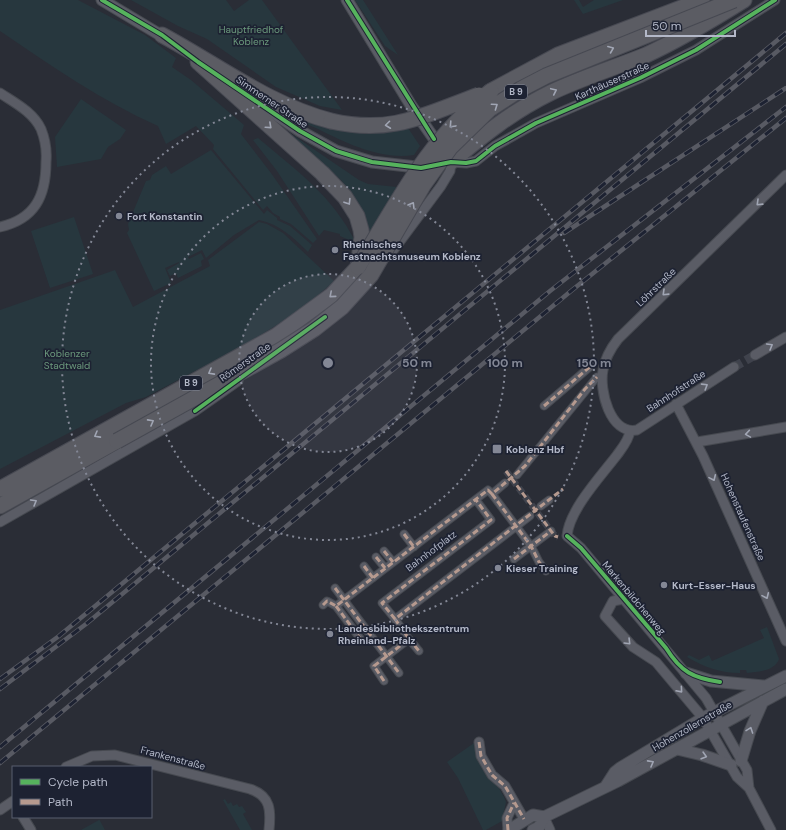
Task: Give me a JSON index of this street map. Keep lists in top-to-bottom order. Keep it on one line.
{"streets":{"highway":["B 9"],"street":["Karthäuserstraße","Simmerner Straße","Löhrstraße","Römerstraße","Bahnhofstraße","Hohenstaufenstraße","Bahnhofplatz","Markenbildchenweg","Hohenzollernstraße","Frankenstraße"]},"crossings":[["Karthäuserstraße","B 9"],["Karthäuserstraße","Simmerner Straße"],["Karthäuserstraße","Römerstraße"],["B 9","Simmerner Straße"],["B 9","Römerstraße"],["Simmerner Straße","Römerstraße"],["Löhrstraße","Bahnhofstraße"],["Löhrstraße","Markenbildchenweg"],["Bahnhofstraße","Hohenstaufenstraße"],["Bahnhofstraße","Markenbildchenweg"],["Markenbildchenweg","Hohenzollernstraße"]],"one_way":["Römerstraße","Hohenstaufenstraße"],"parks":["Hauptfriedhof Koblenz","Koblenzer Stadtwald"],"places":{"other":["Fort Konstantin","Rheinisches Fastnachtsmuseum Koblenz","Kieser Training","Kurt-Esser-Haus","Landesbibliothekszentrum Rheinland-Pfalz"],"transit":["Koblenz Hbf"]},"legend":["Cycle path","Path"],"scale_bar":"50 m","rings":["50 m","100 m","150 m"]}
